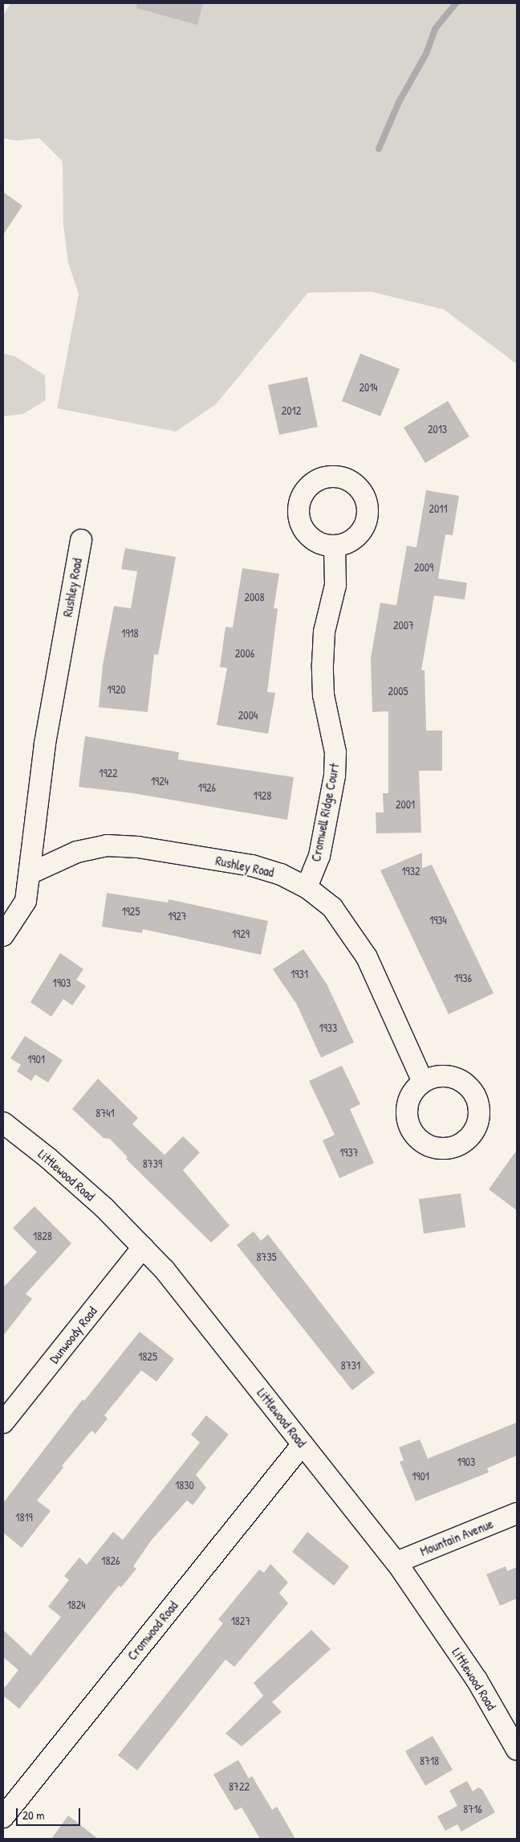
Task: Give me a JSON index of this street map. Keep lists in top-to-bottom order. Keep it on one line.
{"streets":{"street":["Rushley Road","Cromwell Ridge Court","Littlewood Road","Dunwoody Road","Mountain Avenue","Cromwood Road"]},"crossings":[["Rushley Road","Cromwell Ridge Court"],["Littlewood Road","Dunwoody Road"],["Littlewood Road","Mountain Avenue"],["Littlewood Road","Cromwood Road"]],"house_numbers":["2014","2012","2013","2011","2009","2008","2007","1918","2006","1920","2005","2004","1922","1924","1926","1928","2001","1932","1925","1927","1934","1929","1931","1936","1903","1933","1901","8741","1937","8739","1828","8735","1825","8731","1903","1901","1830","1819","1826","1824","1827","8718","8722","8716"],"scale_bar":"20 m"}
